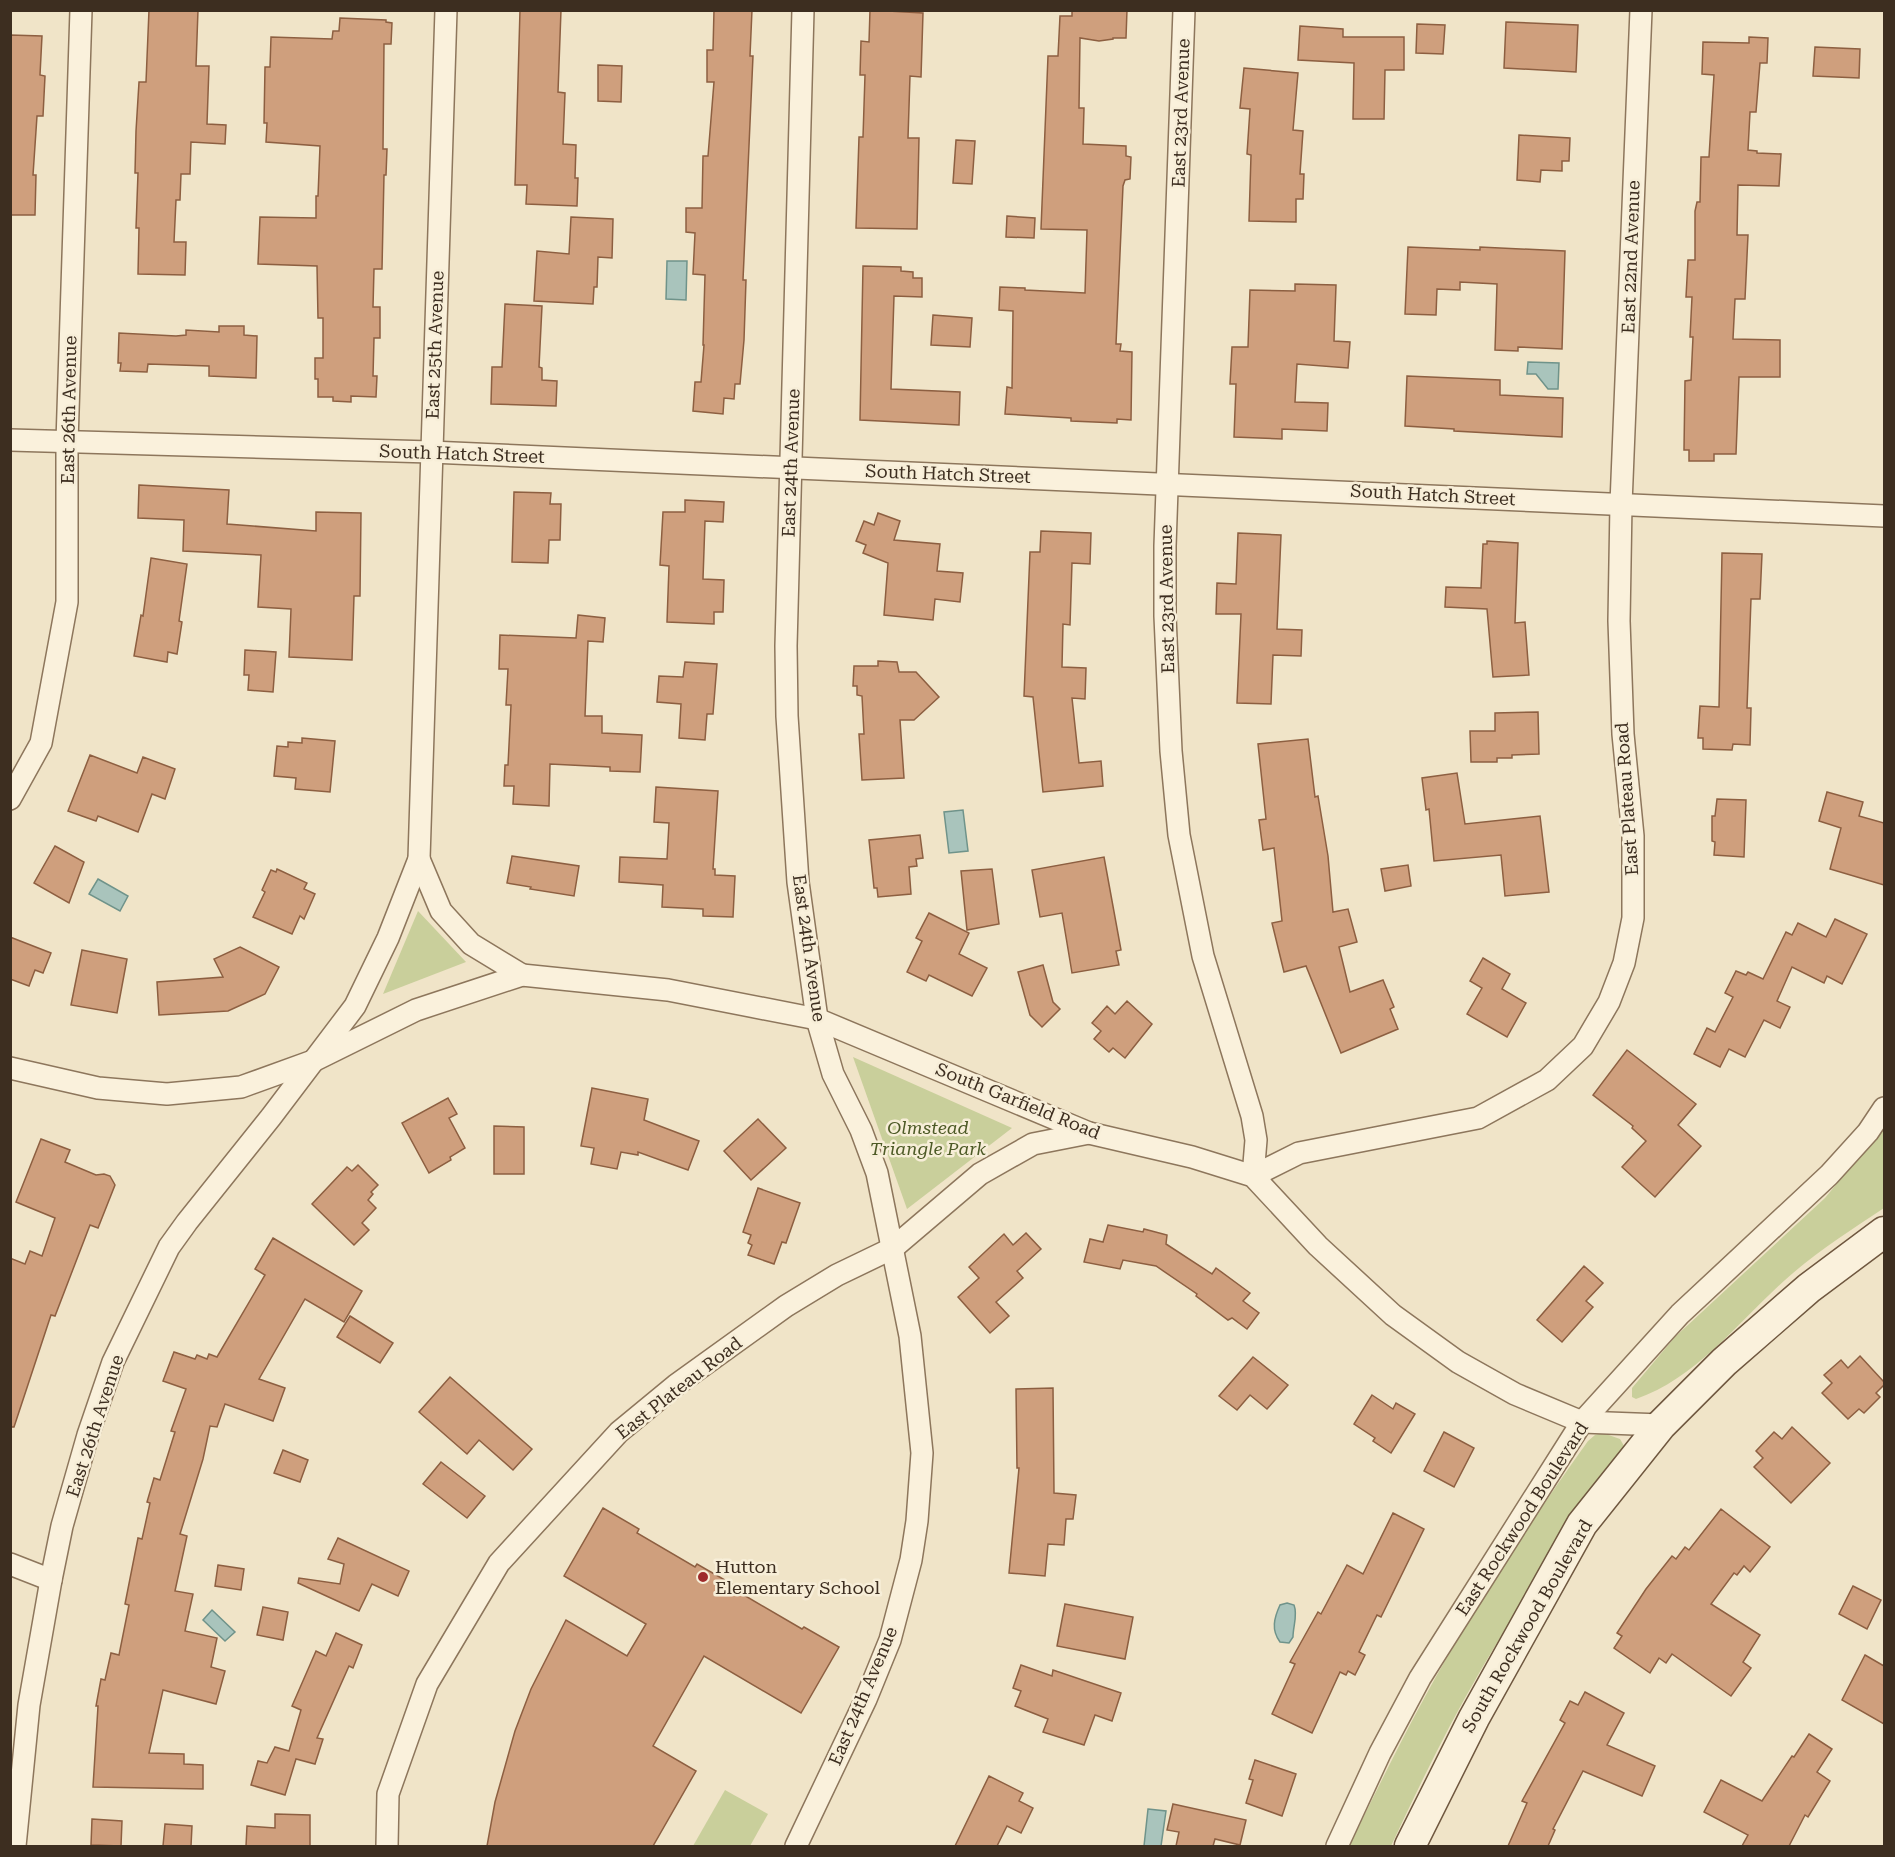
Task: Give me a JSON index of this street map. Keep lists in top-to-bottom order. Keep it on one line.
{"streets":{"street":["East 23rd Avenue","East 22nd Avenue","East 25th Avenue","East 26th Avenue","South Hatch Street","East 24th Avenue","East Plateau Road","South Garfield Road","East Rockwood Boulevard","South Rockwood Boulevard"]},"crossings":[["East 23rd Avenue","South Hatch Street"],["East 23rd Avenue","East Plateau Road"],["East 23rd Avenue","South Garfield Road"],["East 22nd Avenue","South Hatch Street"],["East 22nd Avenue","East Plateau Road"],["East 25th Avenue","East 26th Avenue"],["East 25th Avenue","South Hatch Street"],["East 25th Avenue","South Garfield Road"],["East 26th Avenue","South Hatch Street"],["East 26th Avenue","South Garfield Road"],["South Hatch Street","East 24th Avenue"],["South Hatch Street","East Plateau Road"],["East 24th Avenue","East Plateau Road"],["East 24th Avenue","South Garfield Road"],["East Plateau Road","South Garfield Road"],["South Garfield Road","East Rockwood Boulevard"],["South Garfield Road","South Rockwood Boulevard"]],"parks":["Olmstead Triangle Park"],"places":["Hutton Elementary School"]}
